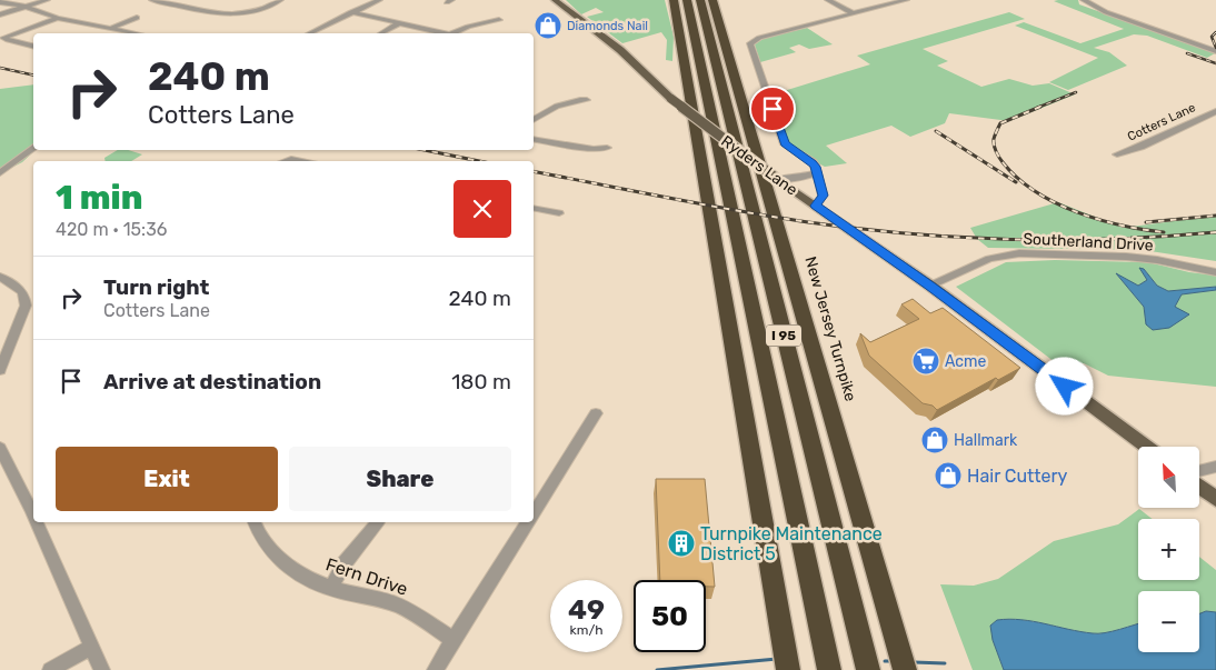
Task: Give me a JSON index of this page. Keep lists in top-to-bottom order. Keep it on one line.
{"streets":{"highway":["New Jersey Turnpike","I 95"],"main road":["Ryders Lane"],"street":["Cotters Lane","Southerland Drive","Fern Drive"]},"crossings":[["Ryders Lane","Southerland Drive"]],"places":{"shop":["Diamonds Nail","Hallmark","Hair Cuttery"],"supermarket":["Acme"],"building":["Turnpike Maintenance District 5"]},"north":"top left","page":{"turn":["240 m","Cotters Lane"],"heading":["1 min","420 m · 15:36"],"list":[{"name":"Turn right","note":"Cotters Lane","value":"240 m"},{"name":"Arrive at destination","value":"180 m"}],"buttons":["Exit","Share"],"map_buttons":["+","−"],"speed":"49 km/h","limit":"50"}}
